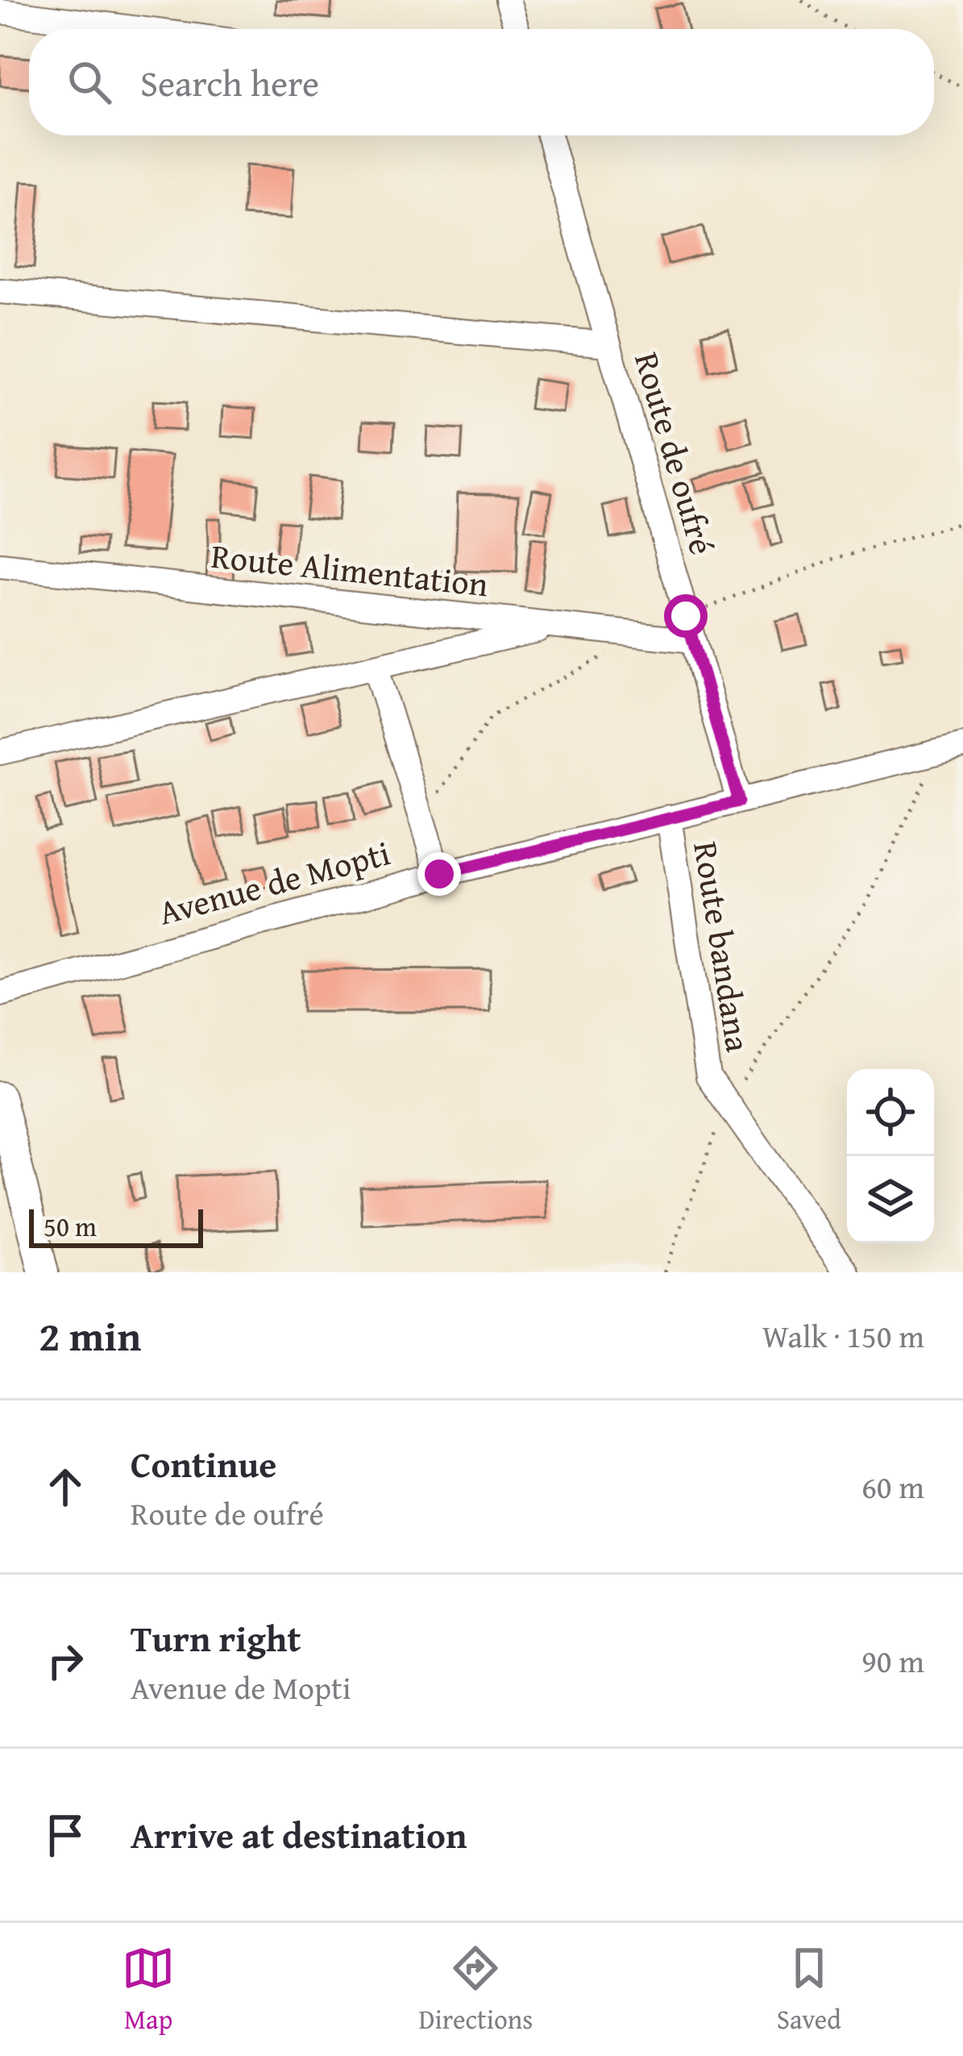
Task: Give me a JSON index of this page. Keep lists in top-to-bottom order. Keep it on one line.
{"streets":{"street":["Route de oufré","Route Alimentation","Avenue de Mopti","Route bandana"]},"crossings":[["Route de oufré","Route Alimentation"],["Route de oufré","Avenue de Mopti"],["Avenue de Mopti","Route bandana"]],"scale_bar":"50 m","page":{"search":"Search here","scale":"50 m","heading":["2 min","Walk · 150 m"],"list":[["Continue","Route de oufré","60 m"],["Turn right","Avenue de Mopti","90 m"],"Arrive at destination"],"nav":["Map","Directions","Saved"]}}
